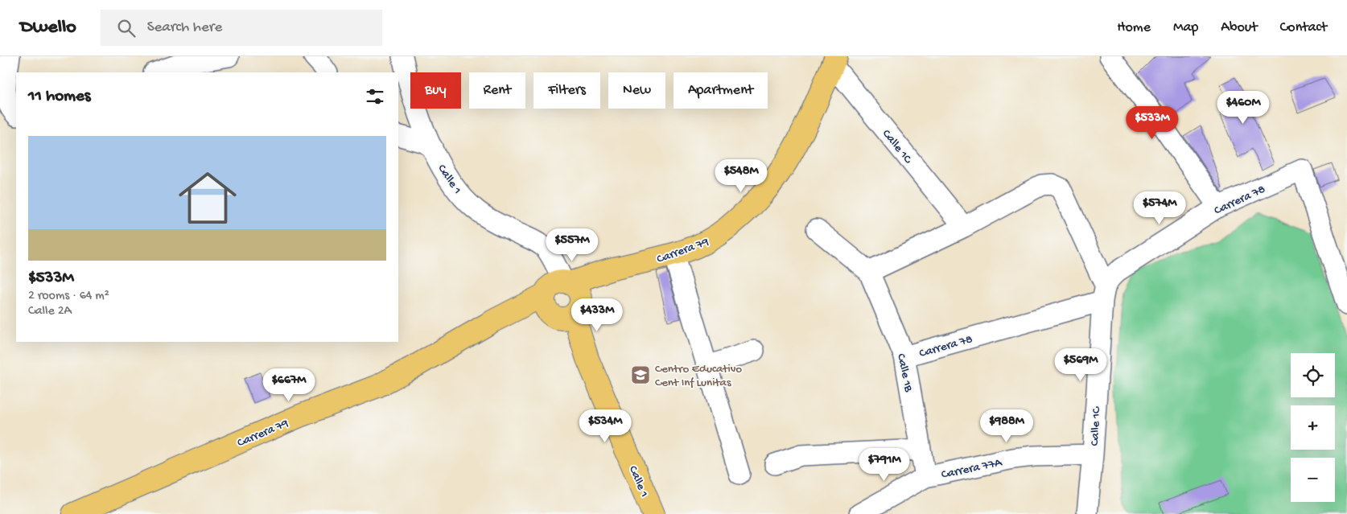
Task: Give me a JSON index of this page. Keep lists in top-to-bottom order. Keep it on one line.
{"streets":{"main road":["Calle 1","Carrera 79"],"street":["Calle 1C","Carrera 78","Calle 1B","Carrera 77A"]},"crossings":[["Calle 1C","Carrera 78"],["Calle 1C","Carrera 79"],["Calle 1C","Carrera 77A"],["Calle 1","Carrera 79"],["Carrera 78","Calle 1B"],["Calle 1B","Carrera 77A"]],"places":{"school or university":["Centro Educativo Cent Inf Lunitas"]},"page":{"header":"Dwello","search":"Search here","nav":["Home","Map","About","Contact"],"chip":["Buy","Rent","Filters","New","Apartment"],"heading":"11 homes","price":["$460M","$533M","$548M","$574M","$557M","$433M","$569M","$667M","$534M","$988M","$791M"],"list":[{"name":"$533M","note":"2 rooms · 64 m² · Calle 2A"}],"map_buttons":["+","−"]}}
